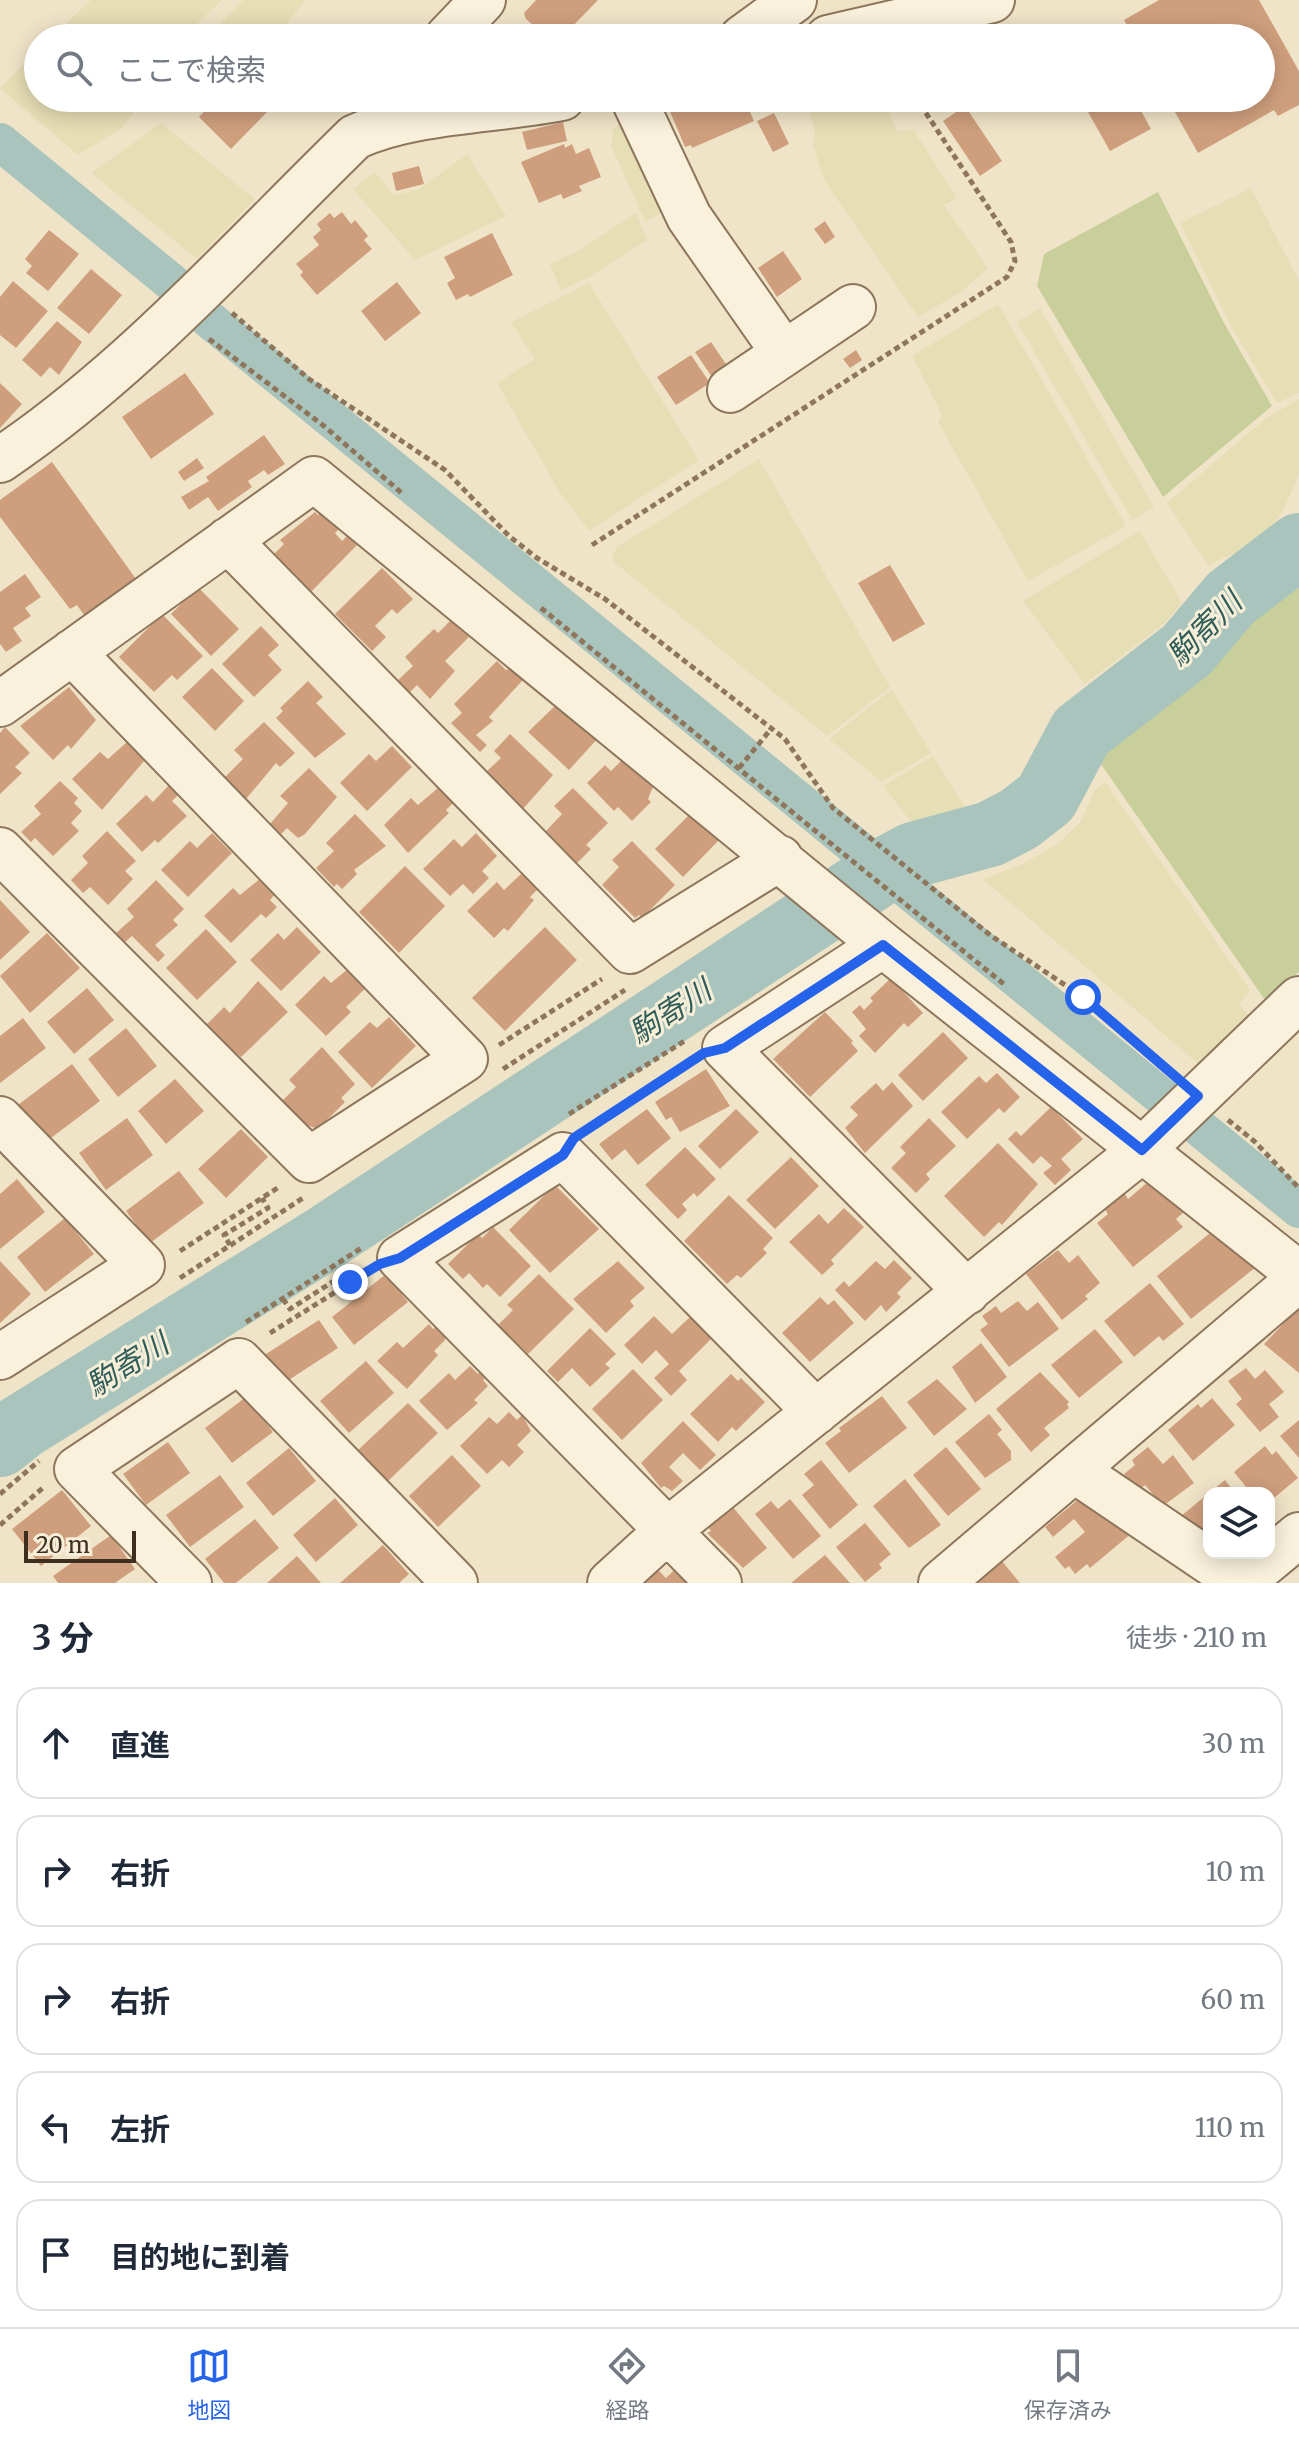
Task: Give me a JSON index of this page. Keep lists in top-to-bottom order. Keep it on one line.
{"water":["駒寄川"],"scale_bar":"20 m","page":{"search":"ここで検索","scale":"20 m","heading":["3 分","徒歩 · 210 m"],"list":[["直進","30 m"],["右折","10 m"],["右折","60 m"],["左折","110 m"],"目的地に到着"],"nav":["地図","経路","保存済み"]}}
